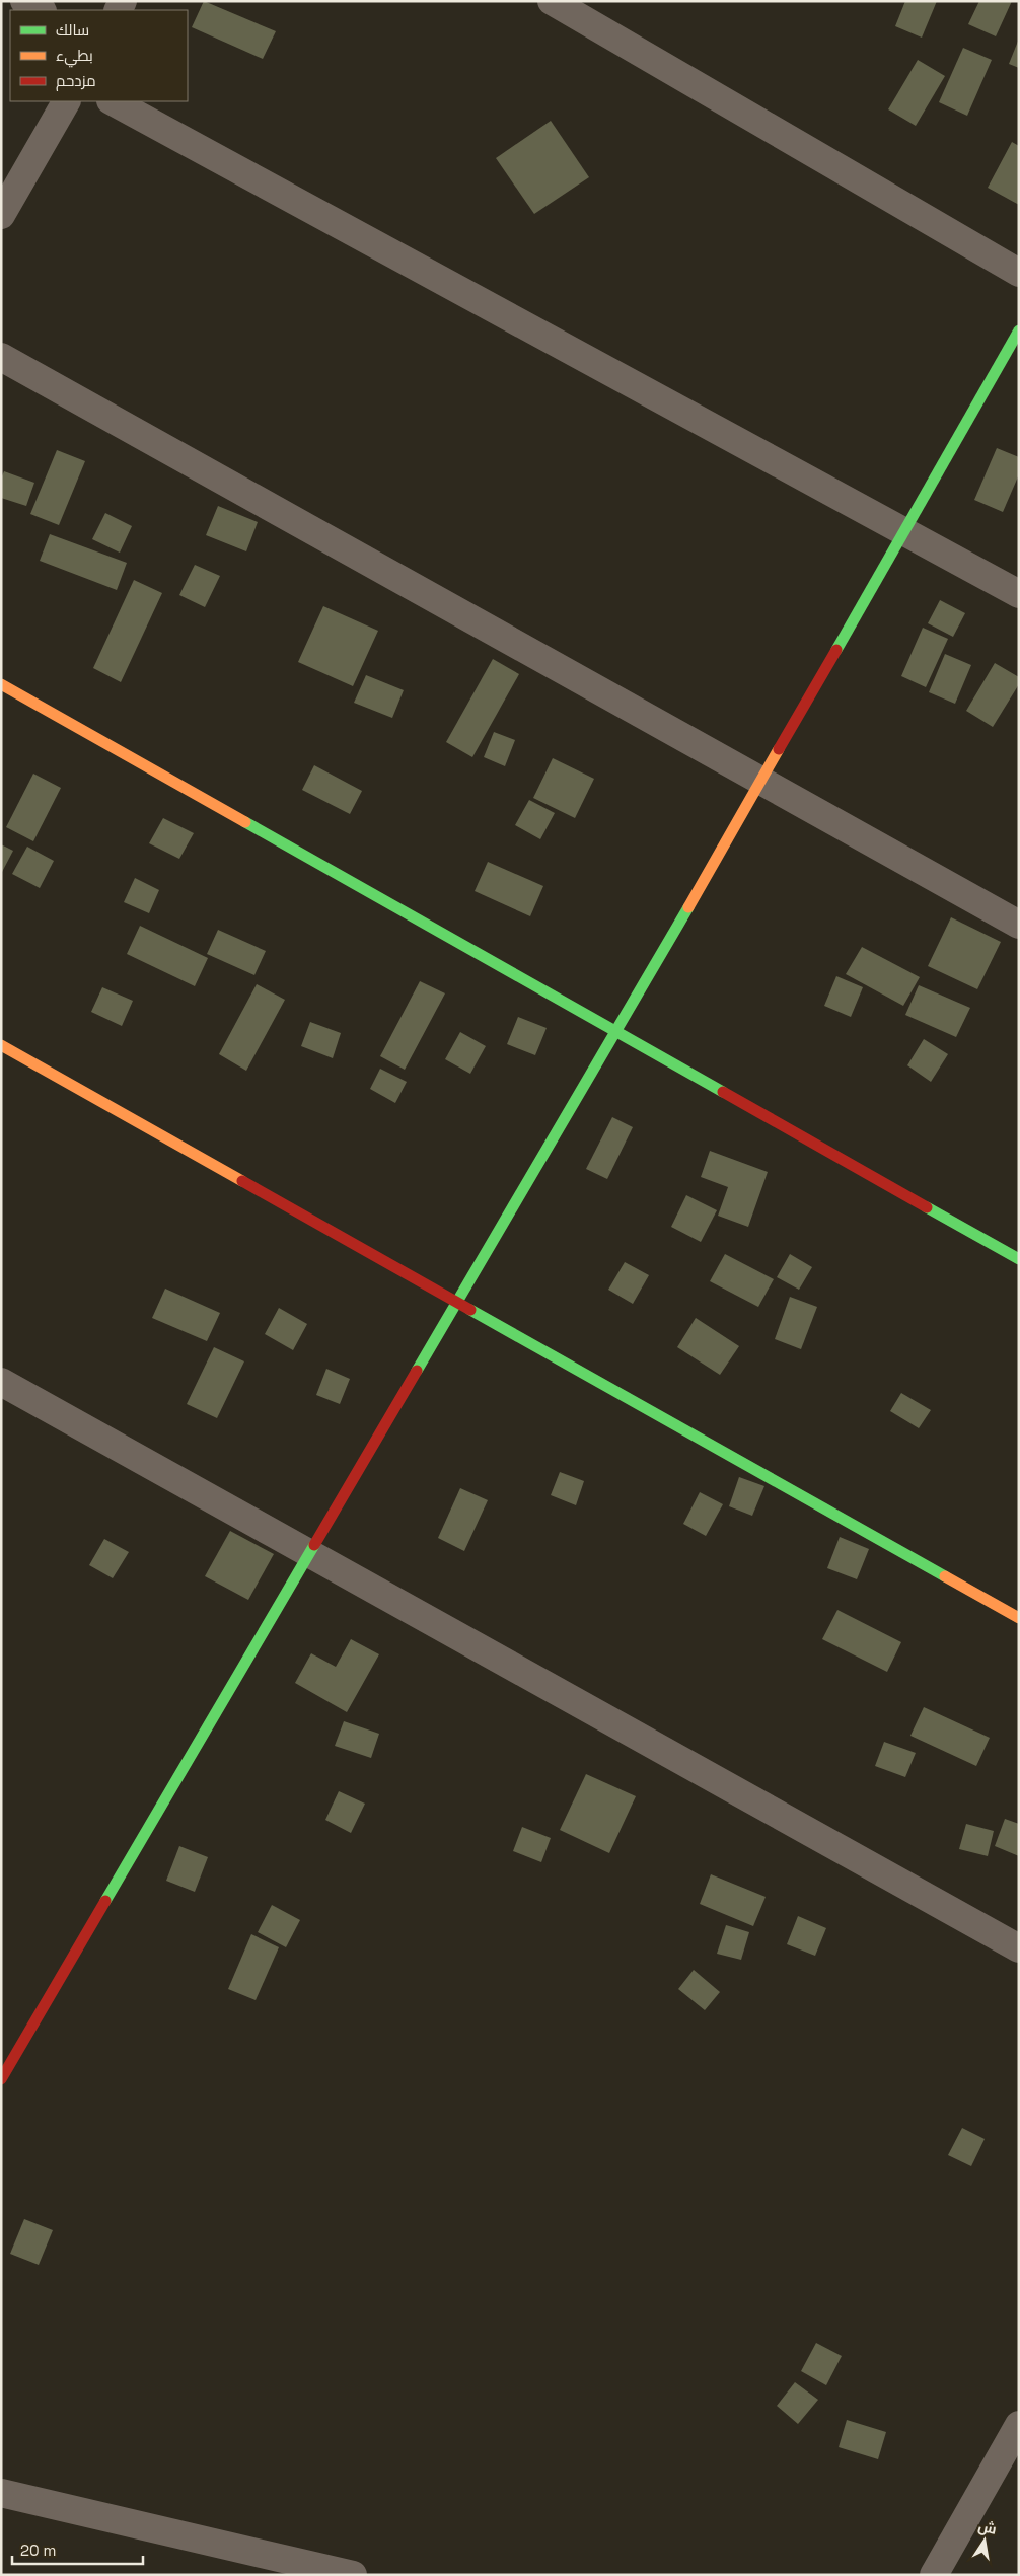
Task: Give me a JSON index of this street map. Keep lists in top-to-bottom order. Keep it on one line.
{"legend":["سالك","بطيء","مزدحم"],"scale_bar":"20 m","north":"top"}
